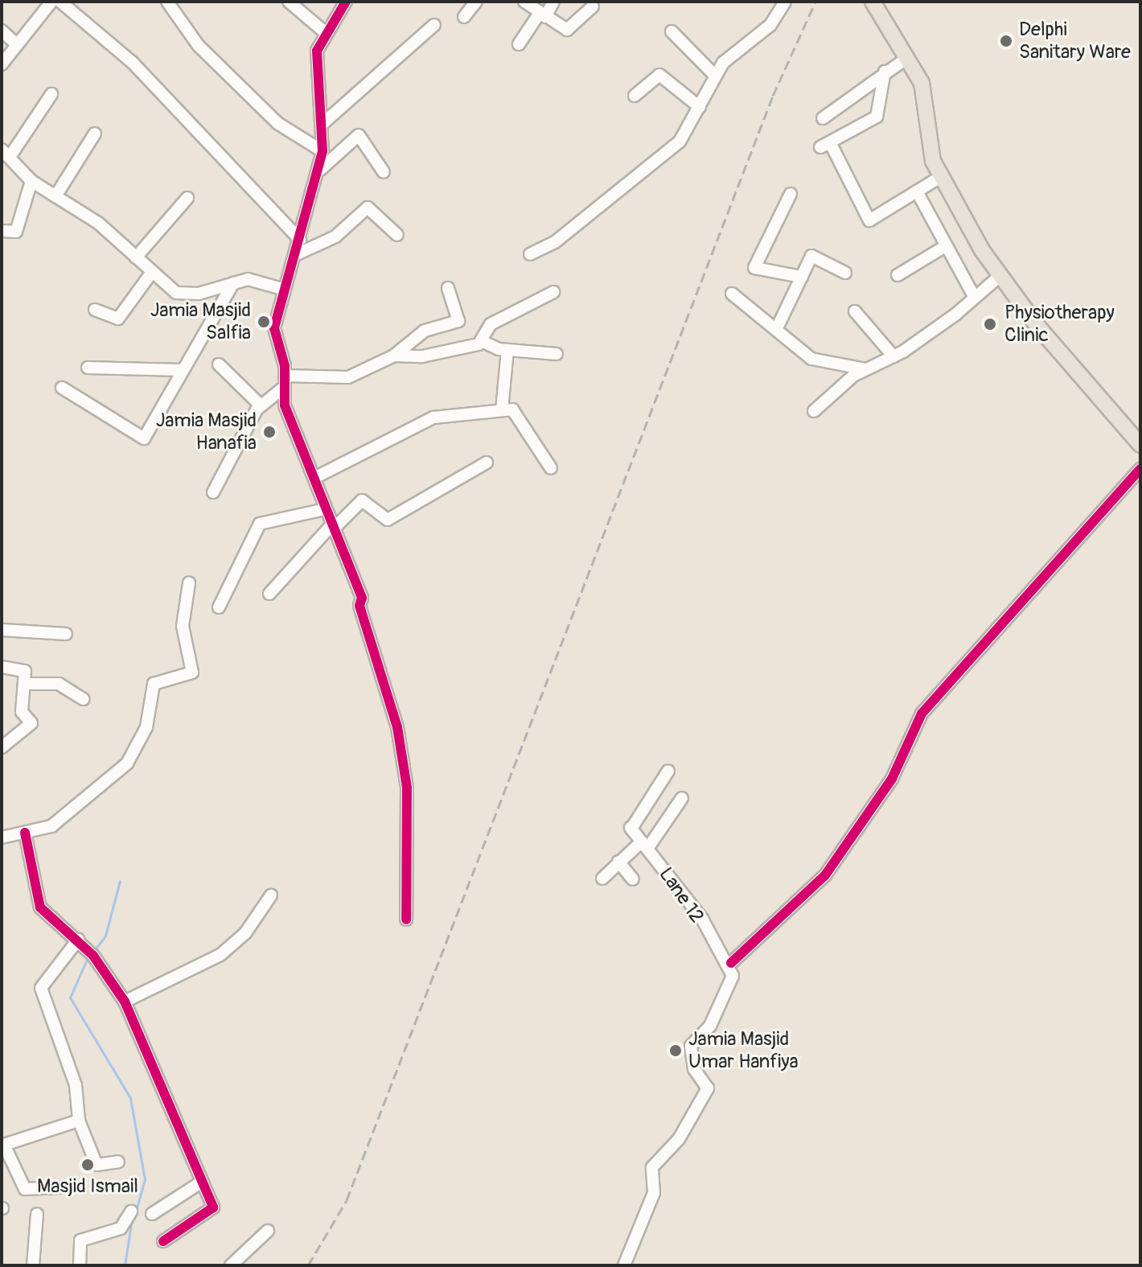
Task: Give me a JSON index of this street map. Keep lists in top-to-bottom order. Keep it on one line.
{"streets":{"street":["Lane 12"]},"places":["Delphi Sanitary Ware","Jamia Masjid Salfia","Physiotherapy Clinic","Jamia Masjid Hanafia","Jamia Masjid Umar Hanfiya","Masjid Ismail"]}
